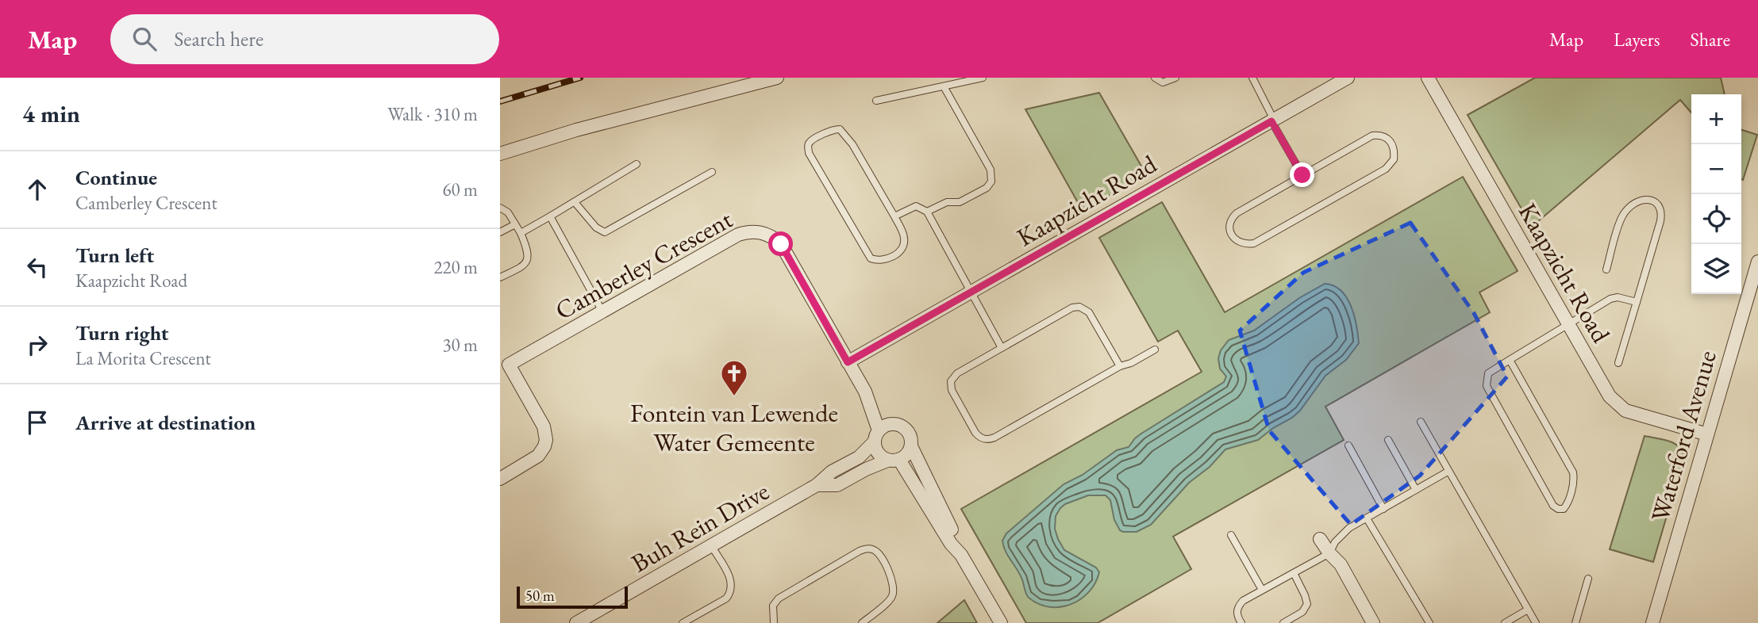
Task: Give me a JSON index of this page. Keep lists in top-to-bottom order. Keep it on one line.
{"streets":{"street":["Kaapzicht Road","Camberley Crescent","Waterford Avenue","Buh Rein Drive"]},"crossings":[["Kaapzicht Road","Camberley Crescent"],["Kaapzicht Road","Waterford Avenue"],["Camberley Crescent","Buh Rein Drive"]],"places":{"church":["Fontein van Lewende Water Gemeente"]},"scale_bar":"50 m","page":{"header":"Map","search":"Search here","nav":["Map","Layers","Share"],"heading":["4 min","Walk · 310 m"],"map_buttons":["+","−"],"list":[["Continue","Camberley Crescent","60 m"],["Turn left","Kaapzicht Road","220 m"],["Turn right","La Morita Crescent","30 m"],"Arrive at destination"],"scale":"50 m"}}
